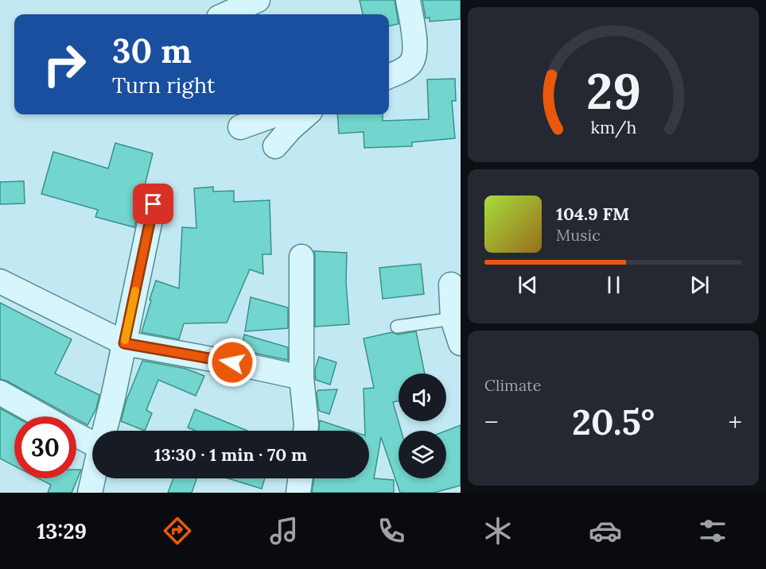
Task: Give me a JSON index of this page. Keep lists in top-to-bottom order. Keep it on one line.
{"page":{"turn":["30 m","Turn right"],"song":["104.9 FM","Music"],"tile":"Climate","heat":["−","20.5°","+"],"limit":"30","trip":"13:30 · 1 min · 70 m","tabs":"13:29","gauge":["29","km/h"]}}
